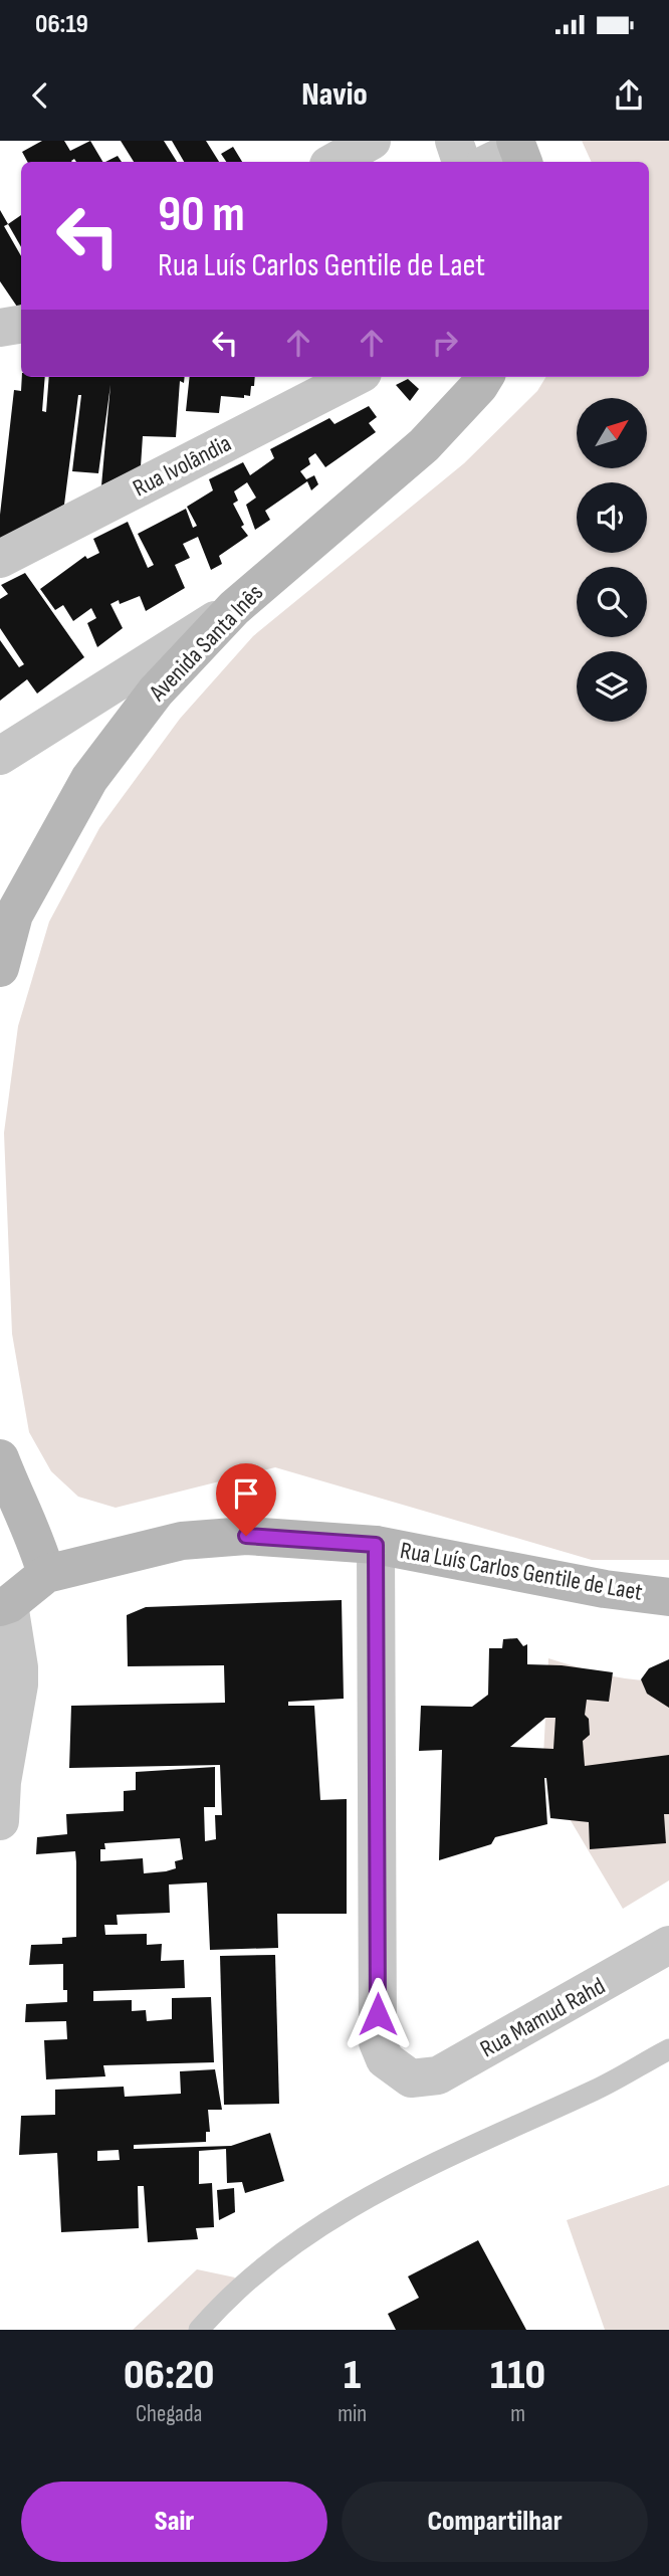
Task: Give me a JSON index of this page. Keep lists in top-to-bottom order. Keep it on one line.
{"streets":{"main road":["Avenida Santa Inês","Rua Luís Carlos Gentile de Laet"],"street":["Rua Ivolândia","Rua Mamud Rahd"]},"crossings":[["Rua Luís Carlos Gentile de Laet","Rua Mamud Rahd"]],"north":"top right","page":{"status":"06:19","header":"Navio","turn":["90 m","Rua Luís Carlos Gentile de Laet"],"eta":["06:20","Chegada","1","min","110","m"],"buttons":["Sair","Compartilhar"]}}
